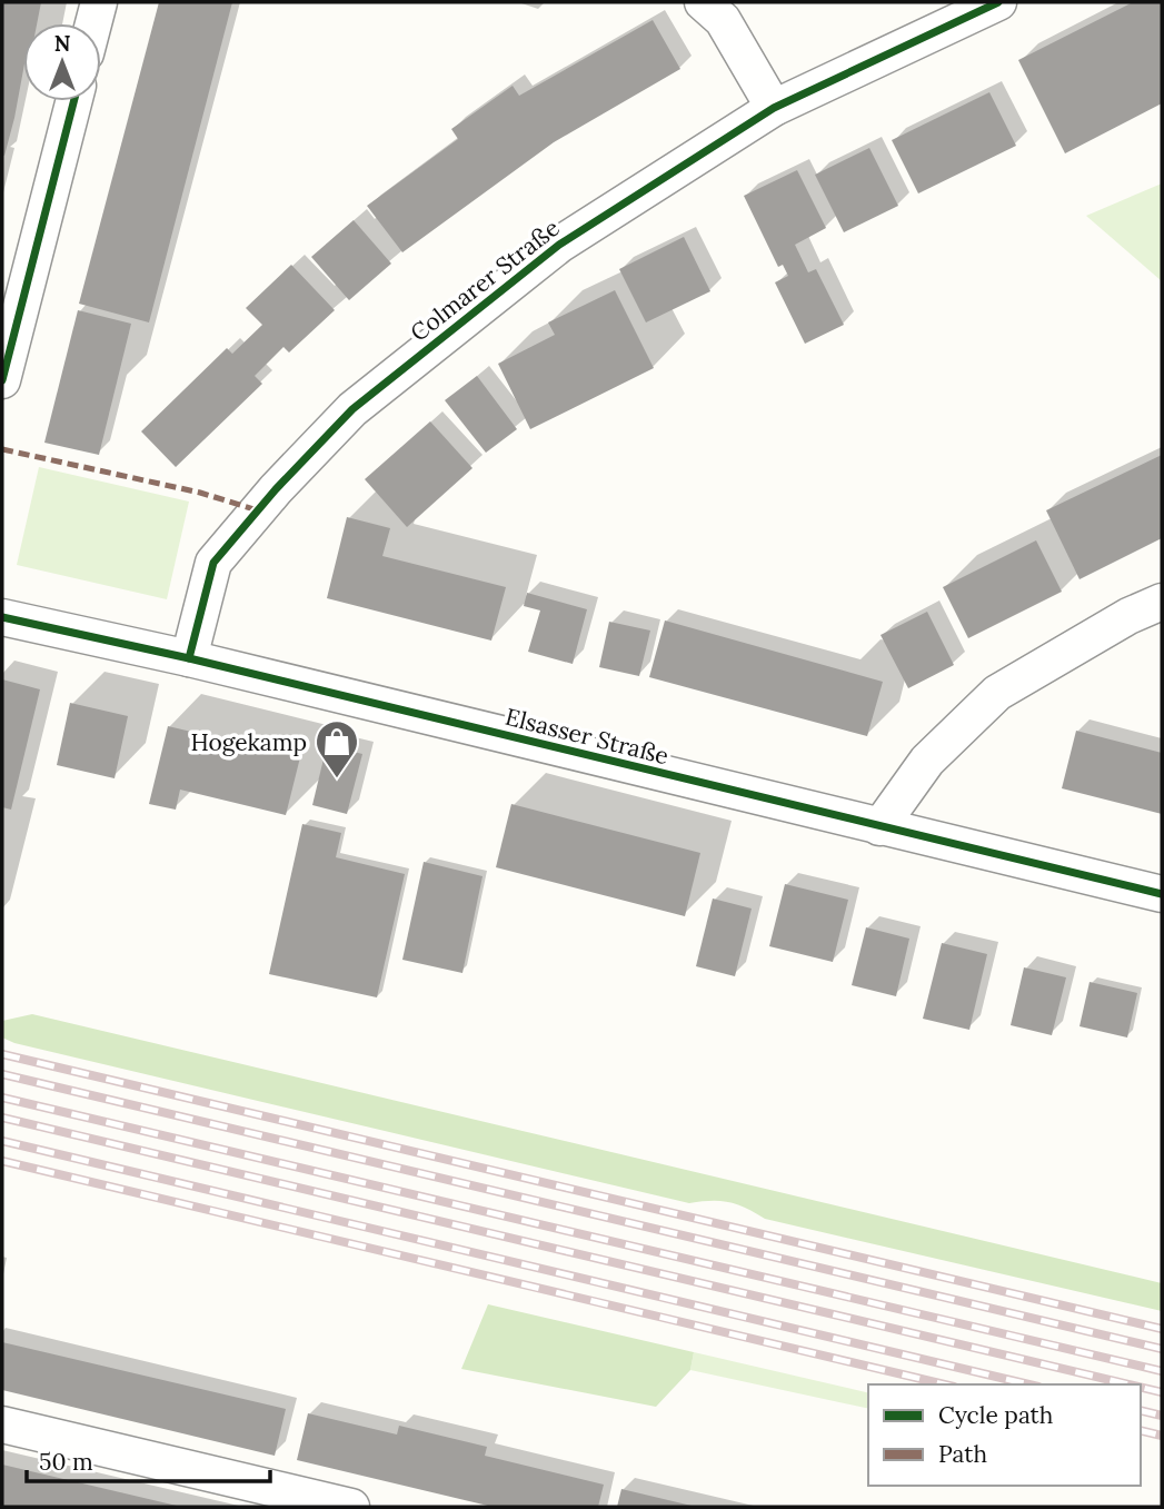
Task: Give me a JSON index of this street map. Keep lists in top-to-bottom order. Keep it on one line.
{"streets":{"street":["Colmarer Straße","Elsasser Straße"]},"crossings":[["Colmarer Straße","Elsasser Straße"]],"places":{"shop":["Hogekamp"]},"legend":["Cycle path","Path"],"scale_bar":"50 m","north":"top"}
